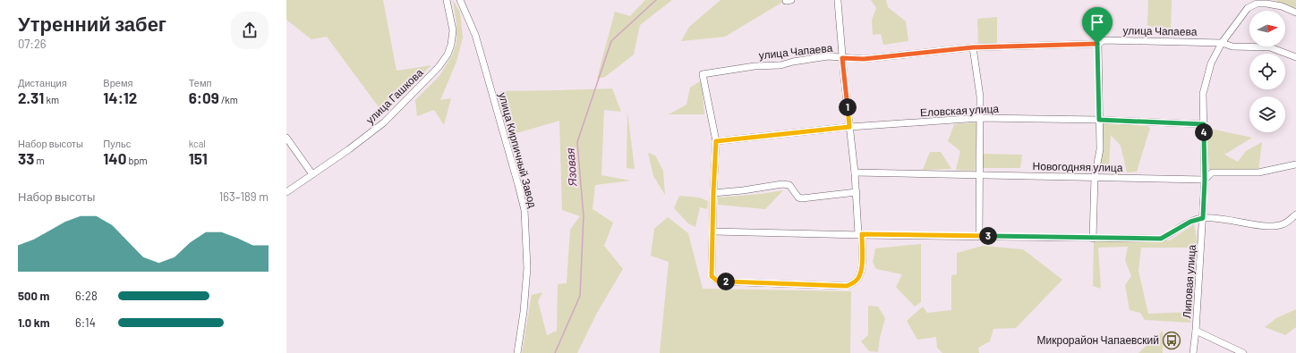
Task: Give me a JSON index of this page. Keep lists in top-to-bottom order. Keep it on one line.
{"streets":{"street":["улица Чапаева","улица Гашкова","Еловская улица","улица Кирпичный Завод","Новогодняя улица","Липовая улица"]},"crossings":[["улица Чапаева","Еловская улица"],["улица Чапаева","Липовая улица"],["Еловская улица","Липовая улица"],["Новогодняя улица","Липовая улица"]],"water":["Язовая"],"places":{"bus stop":["Микрорайон Чапаевский"]},"north":"right","page":{"heading":["Утренний забег","07:26"],"stats":[["Дистанция","2.31 km"],["Время","14:12"],["Темп","6:09 /km"],["Набор высоты","33 m"],["Пульс","140 bpm"],["kcal","151"]],"pins":["1","4","3","2"],"chart":["Набор высоты","163–189 m"],"list":[{"name":"500 m","note":"6:28"},{"name":"1.0 km","note":"6:14"}]}}
